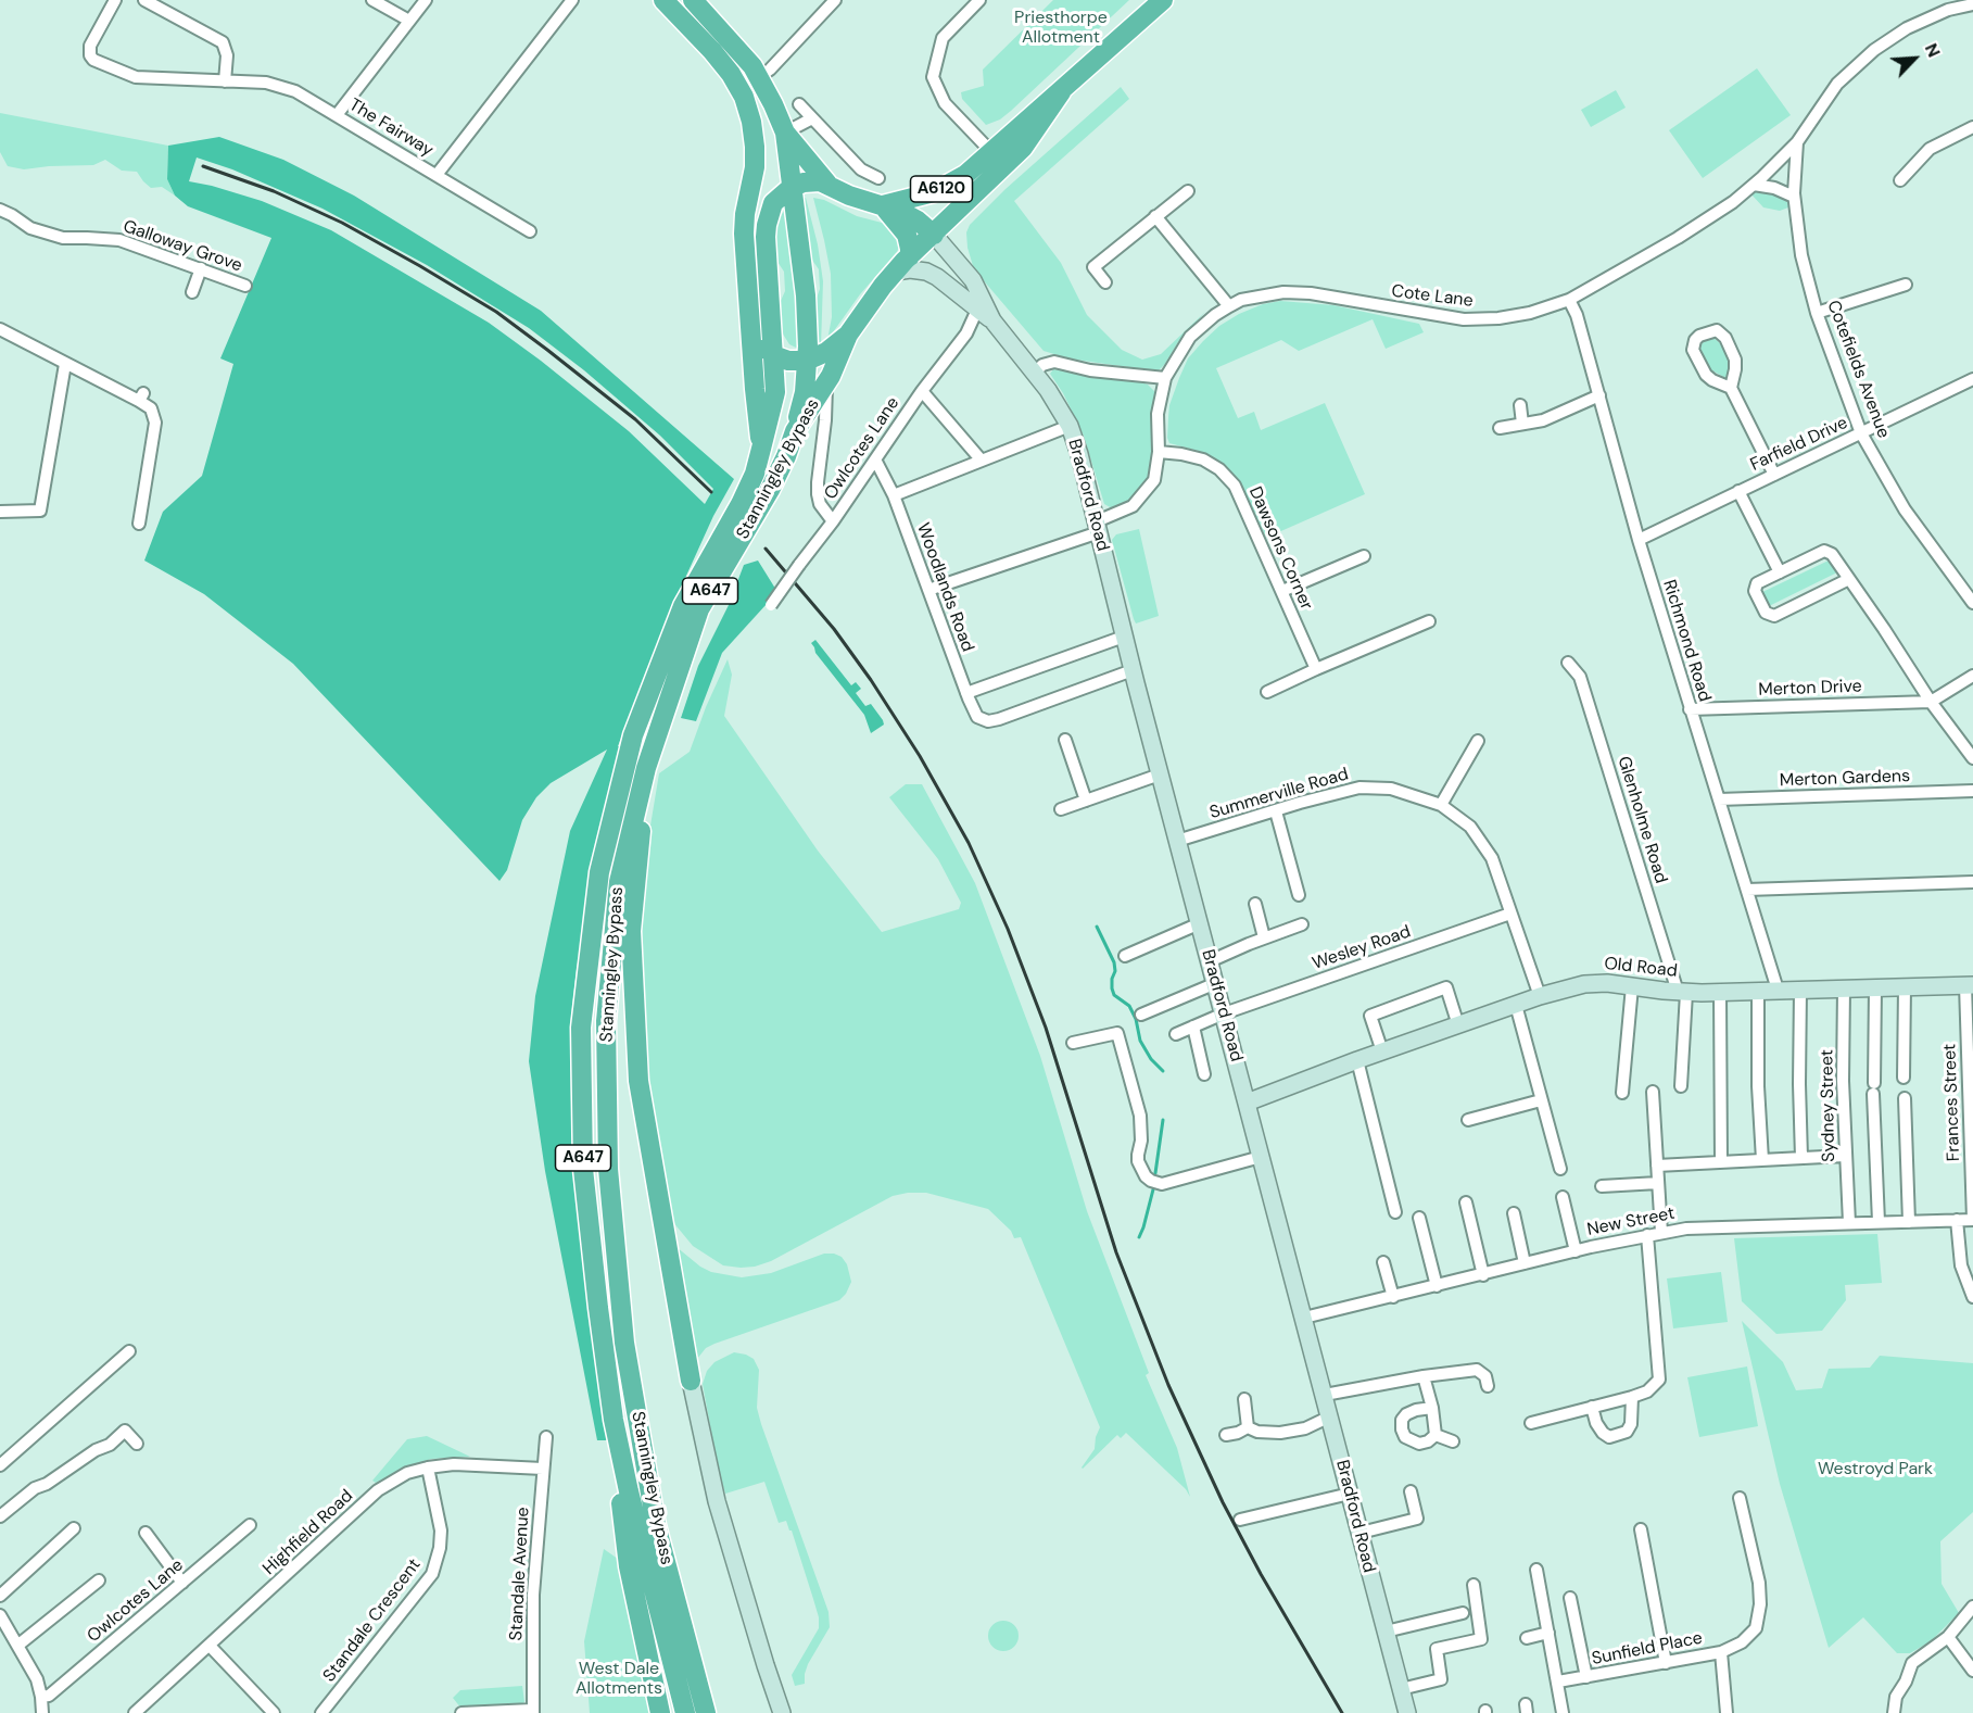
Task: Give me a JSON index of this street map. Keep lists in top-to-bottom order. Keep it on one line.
{"streets":{"highway":["A6120","Stanningley Bypass","A647"],"main road":["Bradford Road","Old Road"],"street":["The Fairway","Galloway Grove","Cote Lane","Cotefields Avenue","Farfield Drive","Owlcotes Lane","Dawsons Corner","Woodlands Road","Richmond Road","Merton Drive","Merton Gardens","Summerville Road","Glenholme Road","Wesley Road","Frances Street","Sydney Street","New Street","Highfield Road","Standale Avenue","Standale Crescent","Sunfield Place"]},"crossings":[["A6120","Bradford Road"],["Cote Lane","Cotefields Avenue"],["Cote Lane","Bradford Road"],["Cote Lane","Dawsons Corner"],["Cote Lane","Woodlands Road"],["Cote Lane","Richmond Road"],["Cotefields Avenue","Farfield Drive"],["Farfield Drive","Richmond Road"],["Owlcotes Lane","Bradford Road"],["Owlcotes Lane","Woodlands Road"],["Stanningley Bypass","A647"],["Bradford Road","Woodlands Road"],["Bradford Road","Summerville Road"],["Bradford Road","Wesley Road"],["Bradford Road","Old Road"],["Bradford Road","New Street"],["Richmond Road","Merton Drive"],["Richmond Road","Merton Gardens"],["Richmond Road","Old Road"],["Summerville Road","Wesley Road"],["Summerville Road","Old Road"],["Glenholme Road","Old Road"],["Old Road","Frances Street"],["Old Road","Sydney Street"],["Frances Street","New Street"],["Sydney Street","New Street"],["Highfield Road","Standale Avenue"],["Highfield Road","Standale Crescent"]],"parks":["Priesthorpe Allotment","Westroyd Park","West Dale Allotments"],"north":"top right"}
